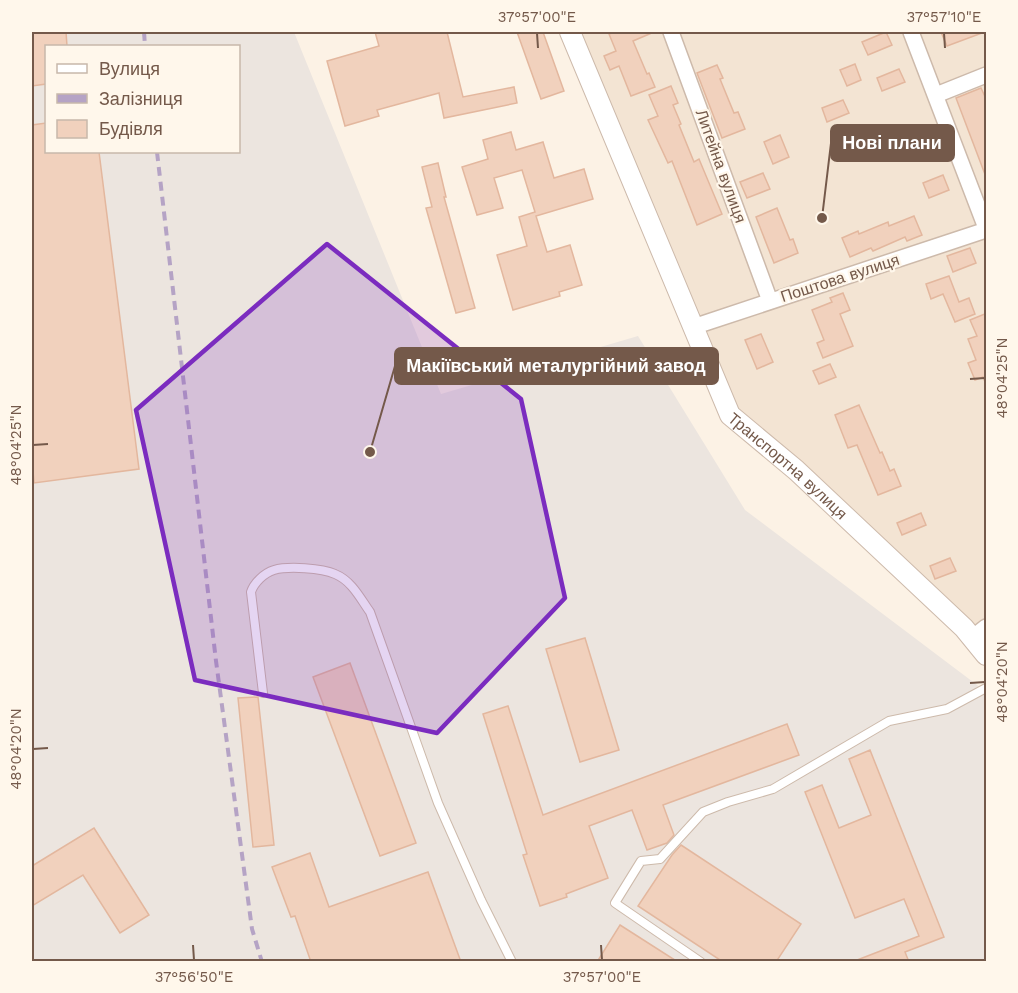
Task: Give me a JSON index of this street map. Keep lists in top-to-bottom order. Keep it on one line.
{"streets":{"street":["Литейна вулиця","Поштова вулиця","Транспортна вулиця"]},"crossings":[["Литейна вулиця","Поштова вулиця"],["Поштова вулиця","Транспортна вулиця"]],"places":["Нові плани","Макіївський металургійний завод"],"legend":["Вулиця","Залізниця","Будівля"],"coordinates":["37°57'00\"E","37°57'10\"E","48°04'25\"N","48°04'20\"N","37°56'50\"E"]}
